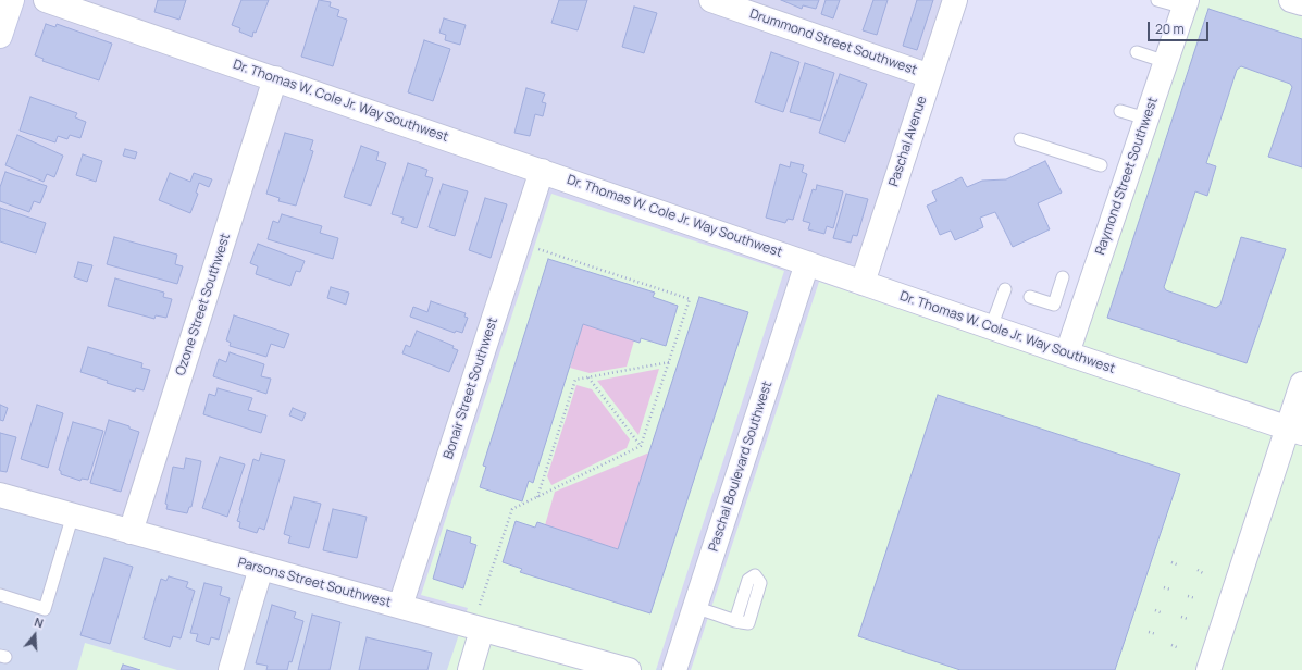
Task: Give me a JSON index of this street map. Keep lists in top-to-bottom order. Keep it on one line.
{"streets":{"street":["Drummond Street Southwest","Dr. Thomas W. Cole Jr. Way Southwest","Paschal Avenue","Raymond Street Southwest","Ozone Street Southwest","Bonair Street Southwest","Paschal Boulevard Southwest","Parsons Street Southwest"]},"crossings":[["Drummond Street Southwest","Paschal Avenue"],["Dr. Thomas W. Cole Jr. Way Southwest","Paschal Avenue"],["Dr. Thomas W. Cole Jr. Way Southwest","Raymond Street Southwest"],["Dr. Thomas W. Cole Jr. Way Southwest","Ozone Street Southwest"],["Dr. Thomas W. Cole Jr. Way Southwest","Bonair Street Southwest"],["Dr. Thomas W. Cole Jr. Way Southwest","Paschal Boulevard Southwest"],["Ozone Street Southwest","Parsons Street Southwest"],["Bonair Street Southwest","Parsons Street Southwest"]],"scale_bar":"20 m","north":"top"}
